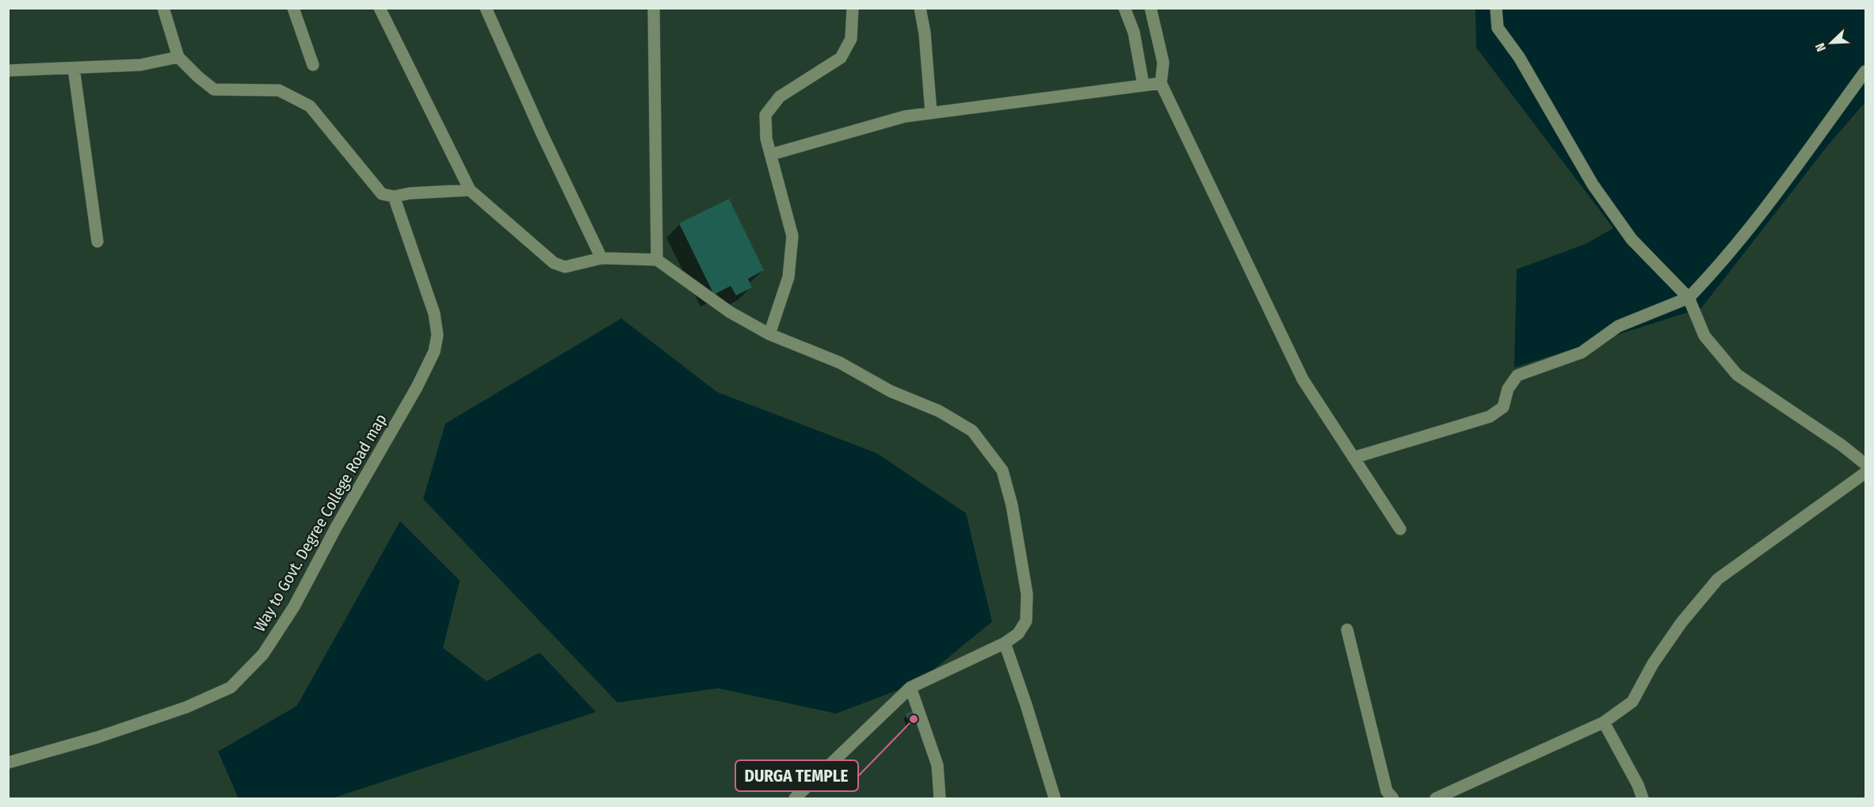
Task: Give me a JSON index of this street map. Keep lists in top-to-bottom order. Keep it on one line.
{"streets":{"street":["Way to Govt. Degree College Road map"]},"places":["DURGA TEMPLE"],"north":"bottom left"}
